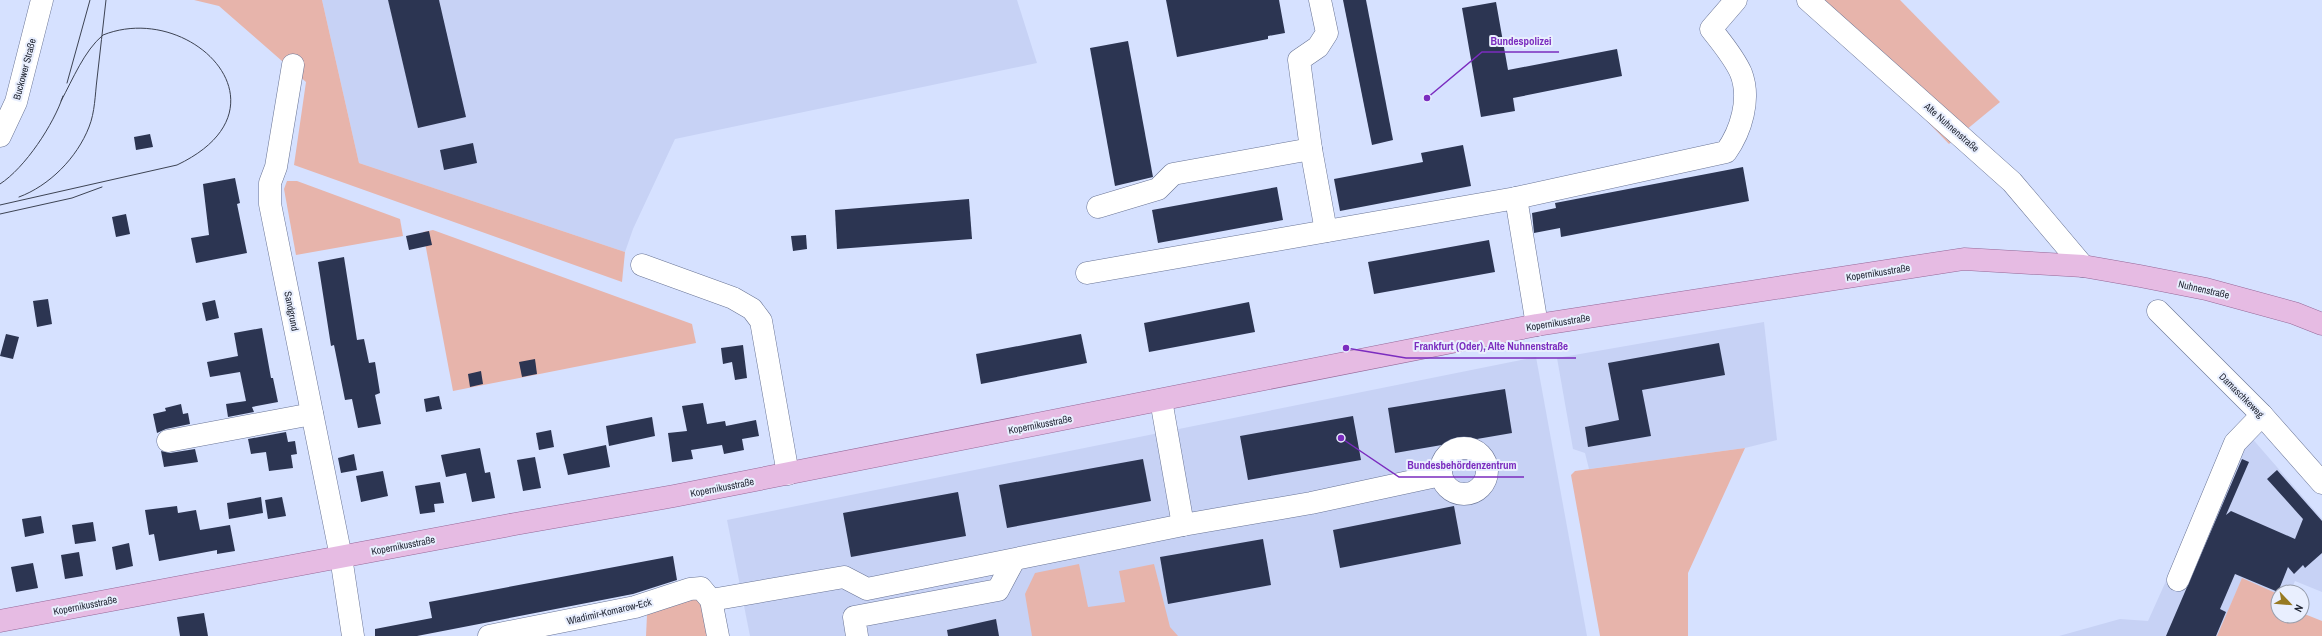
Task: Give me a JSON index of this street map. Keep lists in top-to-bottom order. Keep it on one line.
{"streets":{"main road":["Kopernikusstraße","Nuhnenstraße"],"street":["Buckower Straße","Alte Nuhnenstraße","Sandgrund","Damaschkeweg","Wladimir-Komarow-Eck"]},"crossings":[["Alte Nuhnenstraße","Kopernikusstraße"],["Alte Nuhnenstraße","Nuhnenstraße"],["Kopernikusstraße","Nuhnenstraße"],["Kopernikusstraße","Sandgrund"]],"places":["Bundespolizei","Frankfurt (Oder), Alte Nuhnenstraße","Bundesbehördenzentrum"],"north":"bottom right"}
